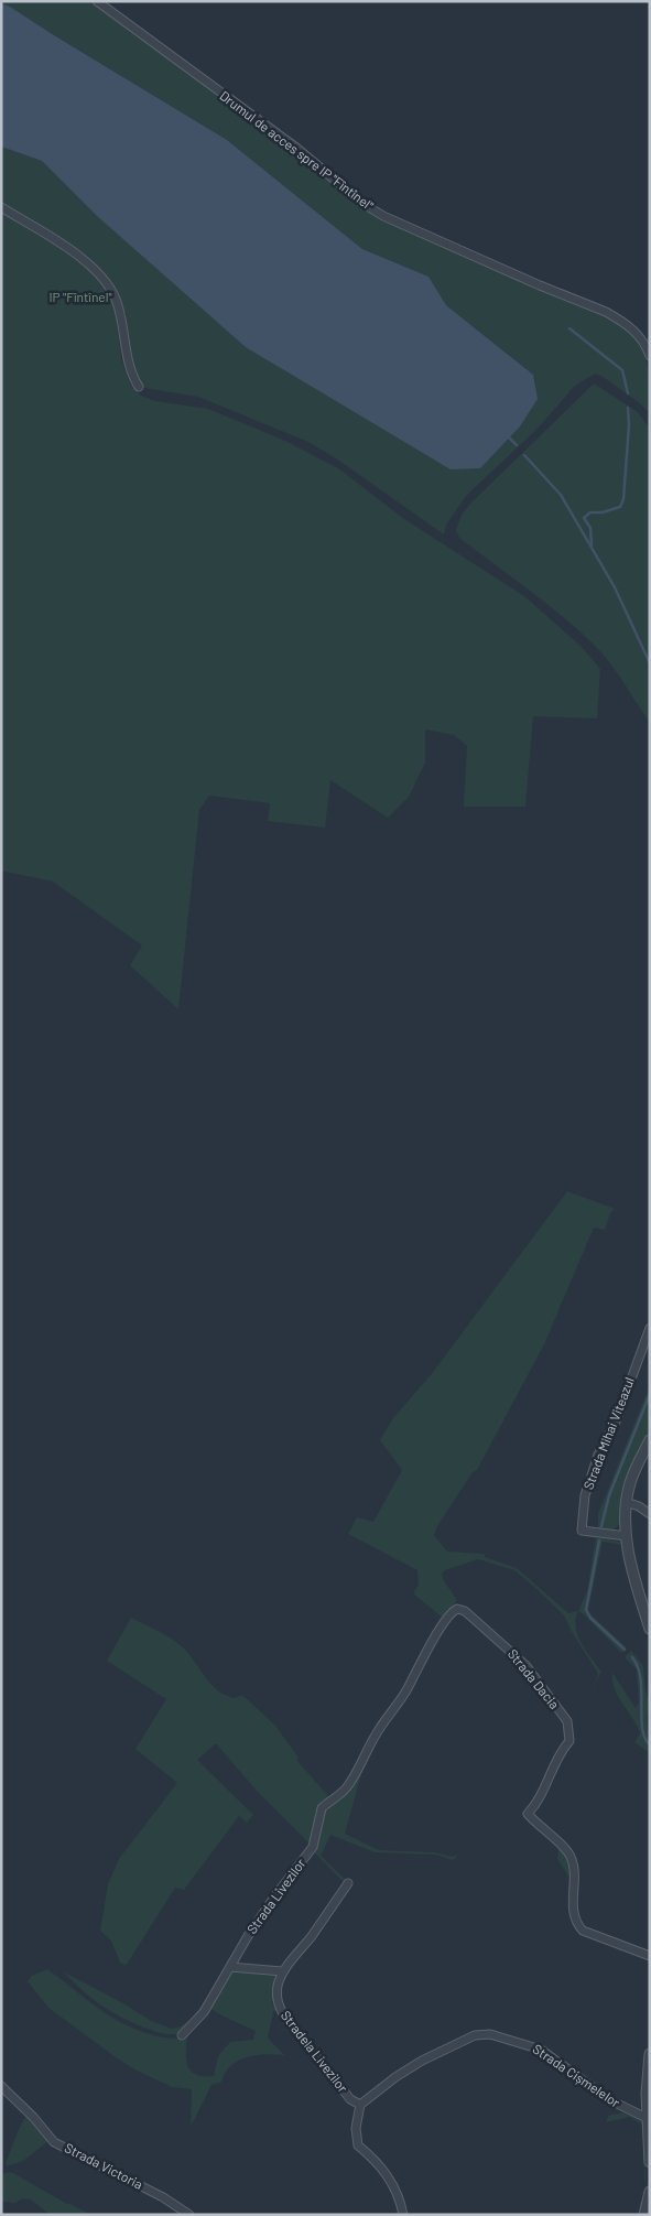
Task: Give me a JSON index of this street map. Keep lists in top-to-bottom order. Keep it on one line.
{"streets":{"street":["Drumul de acces spre IP \"Fîntînel\"","Strada Mihai Viteazul","Strada Dacia","Strada Livezilor","Stradela Livezilor","Strada Cișmelelor","Strada Victoria"]},"crossings":[["Strada Dacia","Strada Livezilor"],["Stradela Livezilor","Strada Cișmelelor"]],"parks":["IP \"Fîntînel\""]}
